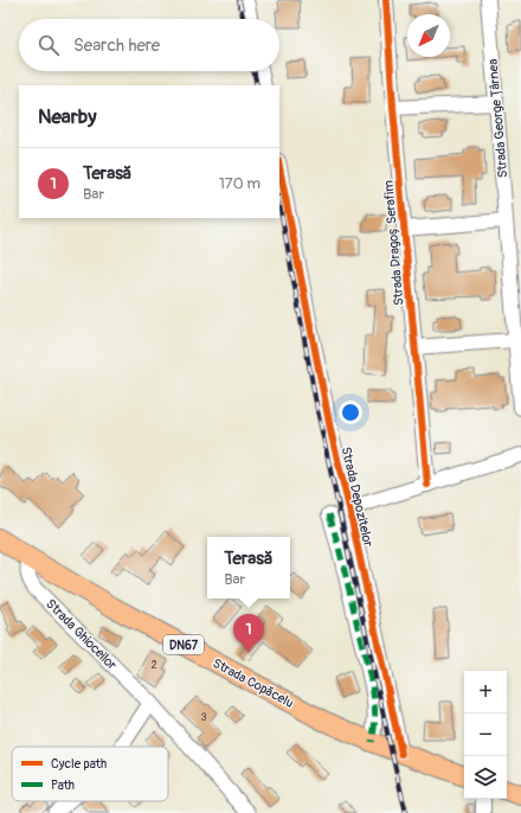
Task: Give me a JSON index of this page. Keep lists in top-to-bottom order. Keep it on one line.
{"streets":{"main road":["DN67","Strada Copăcelu"],"street":["Strada George Țârnea","Strada Dragoș Serafim","Strada Depozitelor","Strada Ghioceilor"]},"crossings":[["Strada Depozitelor","Strada Copăcelu"],["Strada Ghioceilor","Strada Copăcelu"]],"house_numbers":["2","3"],"legend":["Cycle path","Path"],"north":"bottom left","page":{"search":"Search here","heading":"Nearby","list":[{"mark":"1","name":"Terasă","note":"Bar","value":"170 m"}],"popup":["Terasă","Bar"],"pins":"1","map_buttons":["+","−"]}}
